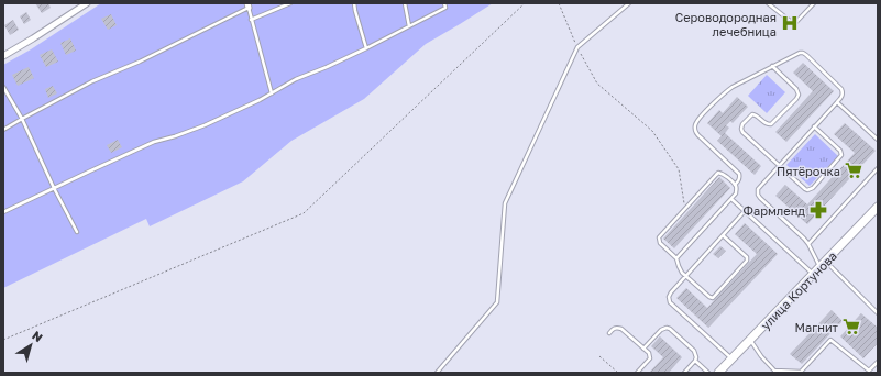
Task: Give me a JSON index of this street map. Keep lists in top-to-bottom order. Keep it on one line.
{"streets":{"main road":["улица Кортунова"]},"places":{"hospital":["Сероводородная лечебница"],"supermarket":["Пятёрочка","Магнит"],"pharmacy":["Фармленд"]},"north":"top right"}
